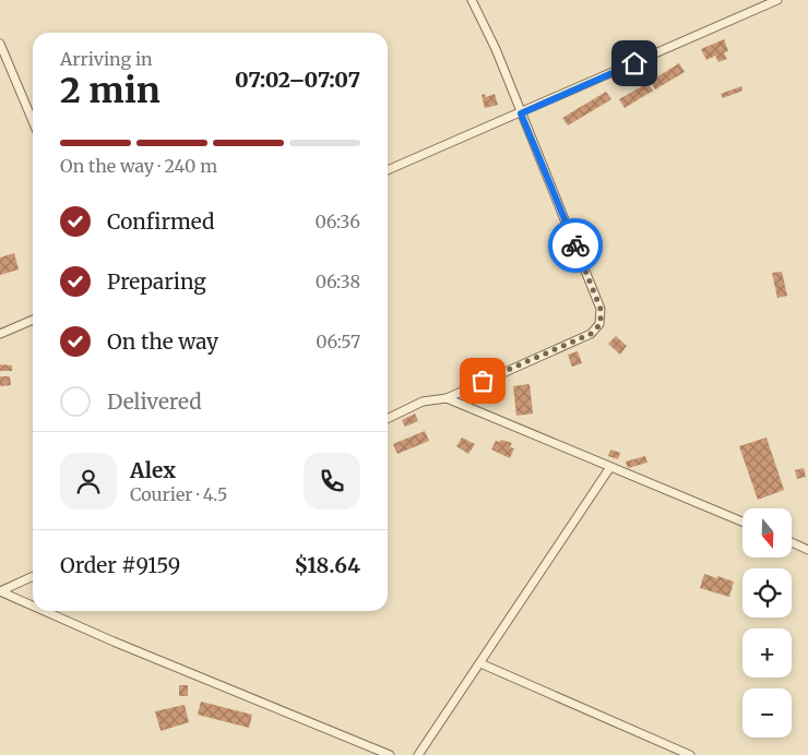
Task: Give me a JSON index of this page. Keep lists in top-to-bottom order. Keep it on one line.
{"north":"bottom","page":{"heading":["2 min","Arriving in","07:02–07:07"],"panel":["Alex","Courier · 4.5","Order #9159","$18.64"],"bar":"On the way · 240 m","list":[["Confirmed","06:36"],["Preparing","06:38"],["On the way","06:57"],"Delivered"],"map_buttons":["+","−"]}}
